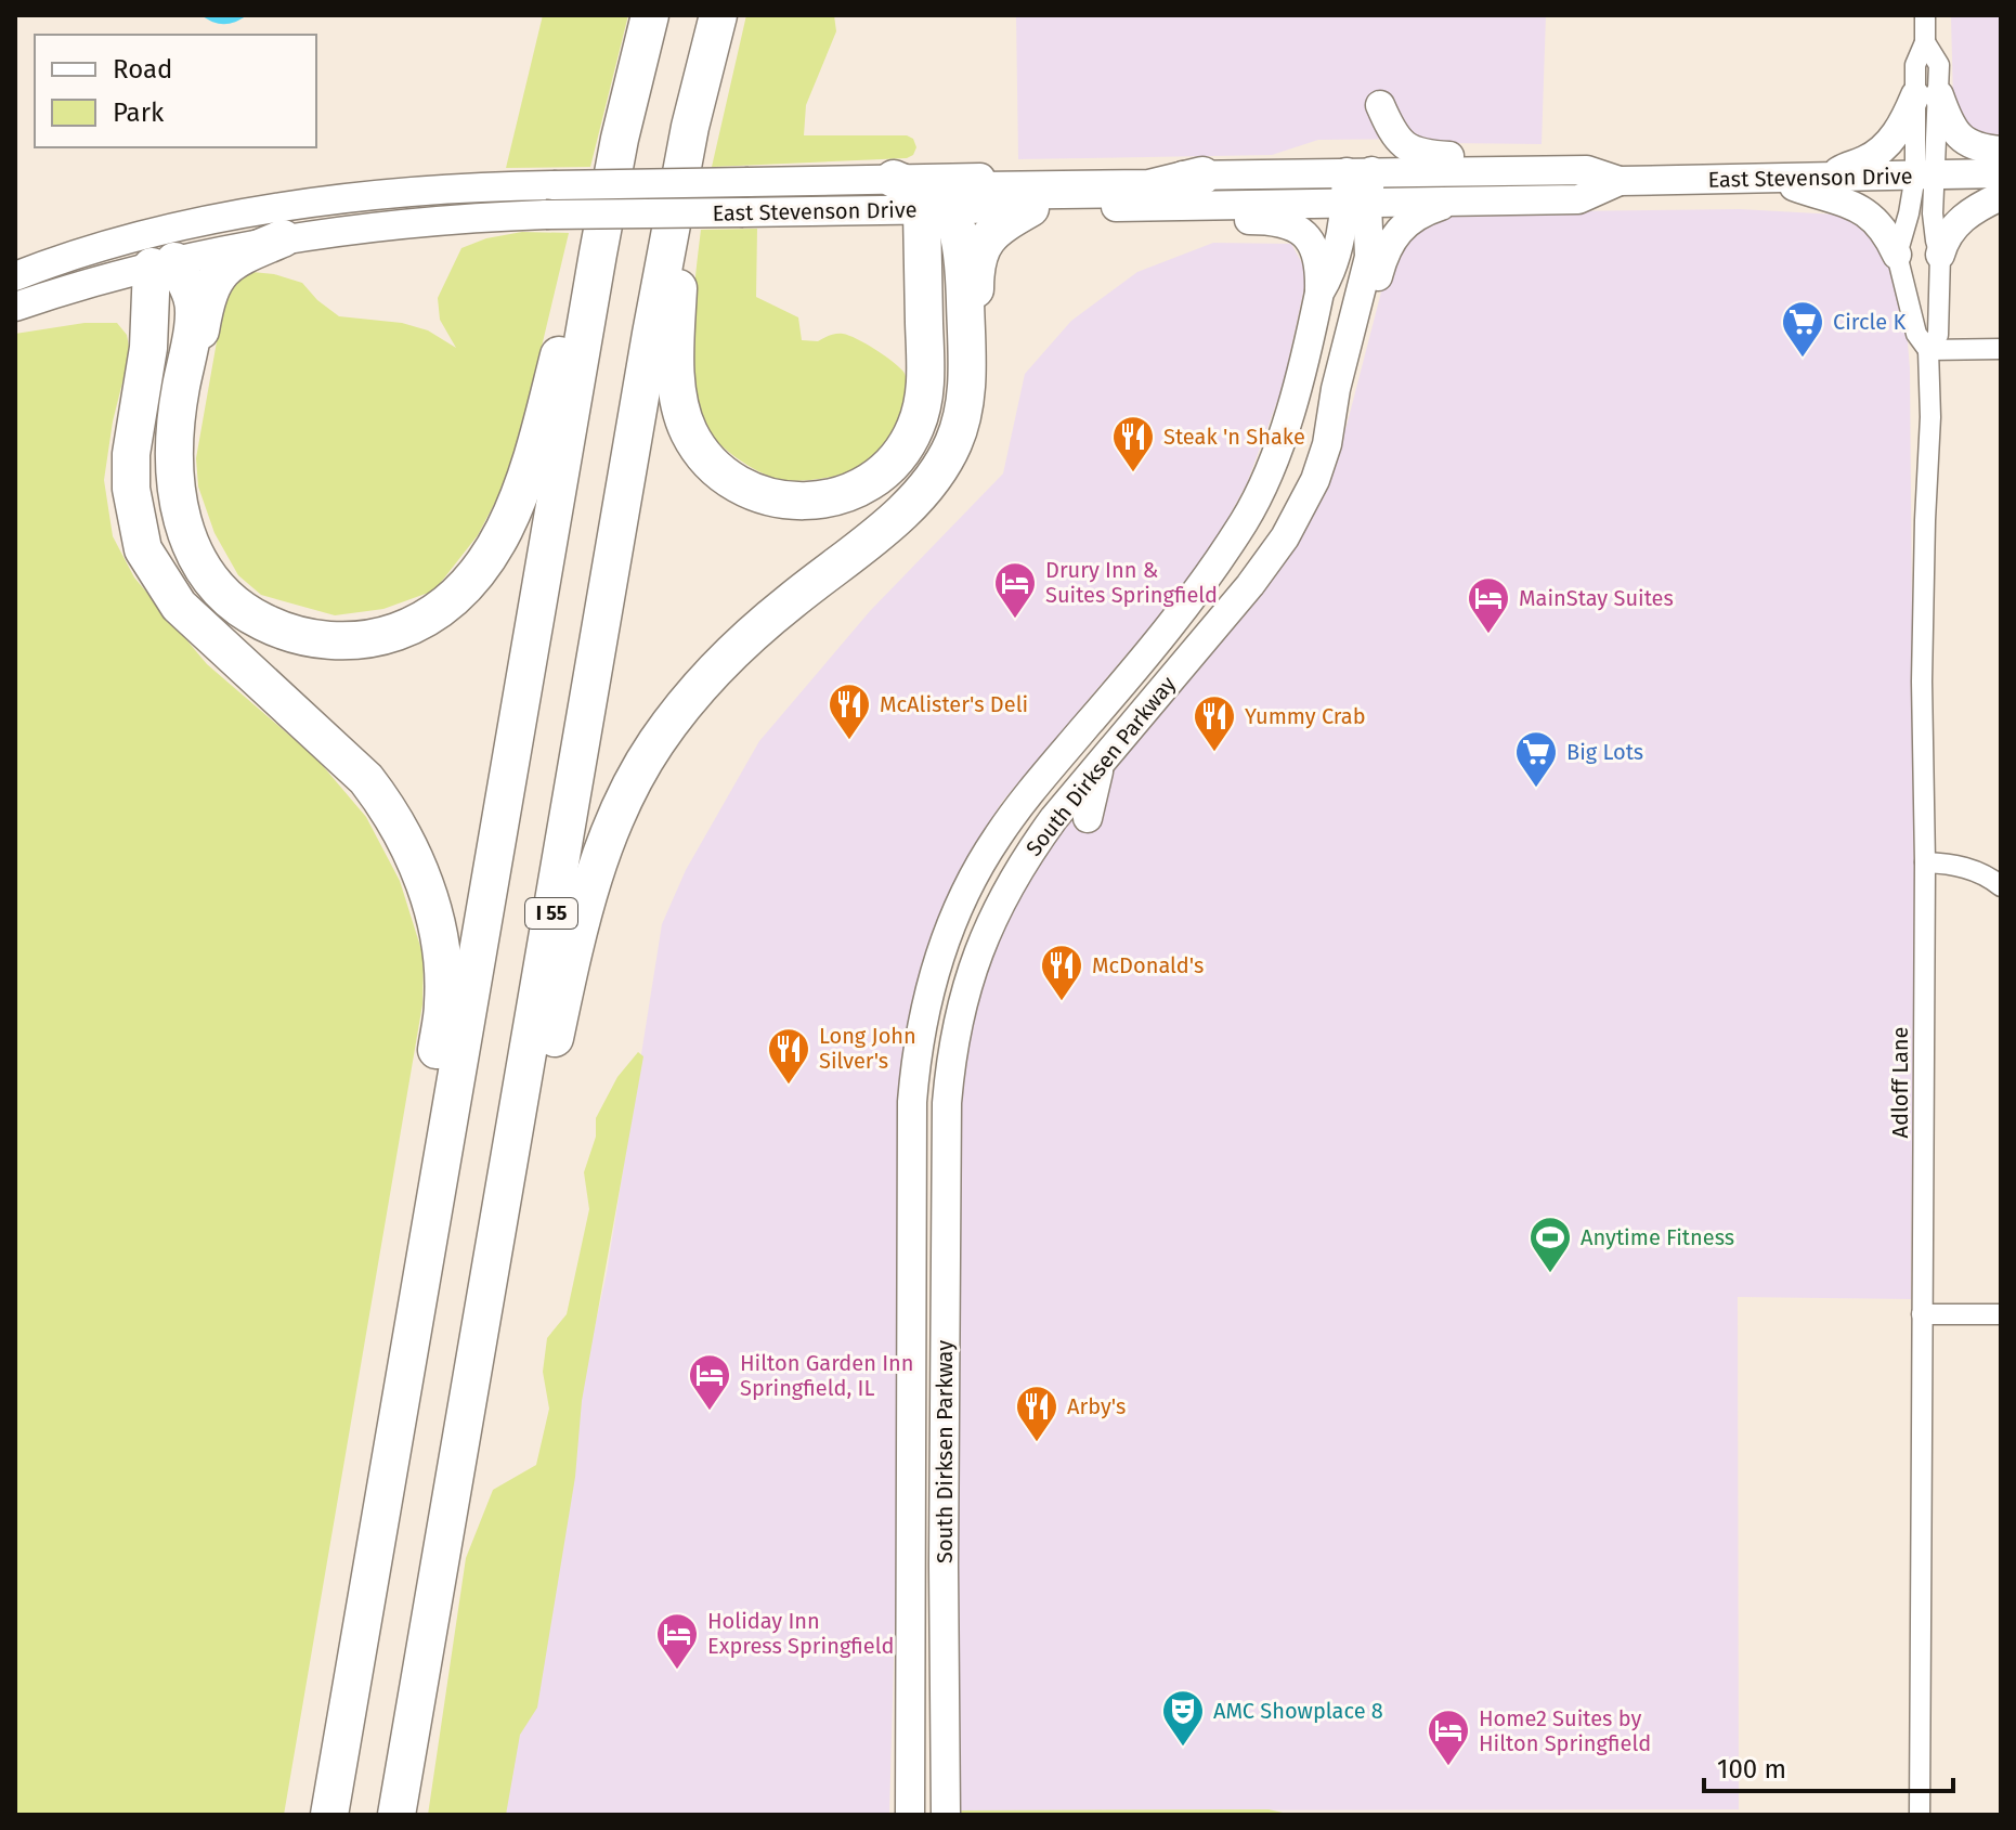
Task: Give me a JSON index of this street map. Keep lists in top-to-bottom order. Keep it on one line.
{"streets":{"highway":["I 55"],"main road":["East Stevenson Drive","South Dirksen Parkway"],"street":["Adloff Lane"]},"crossings":[["East Stevenson Drive","South Dirksen Parkway"],["East Stevenson Drive","Adloff Lane"]],"places":{"supermarket":["Circle K","Big Lots"],"restaurant":["Steak 'n Shake","McAlister's Deli","Yummy Crab","McDonald's","Long John Silver's","Arby's"],"hotel":["Drury Inn & Suites Springfield","MainStay Suites","Hilton Garden Inn Springfield, IL","Holiday Inn Express Springfield","Home2 Suites by Hilton Springfield"],"sports":["Anytime Fitness"],"theatre":["AMC Showplace 8"]},"legend":["Road","Park"],"scale_bar":"100 m"}
